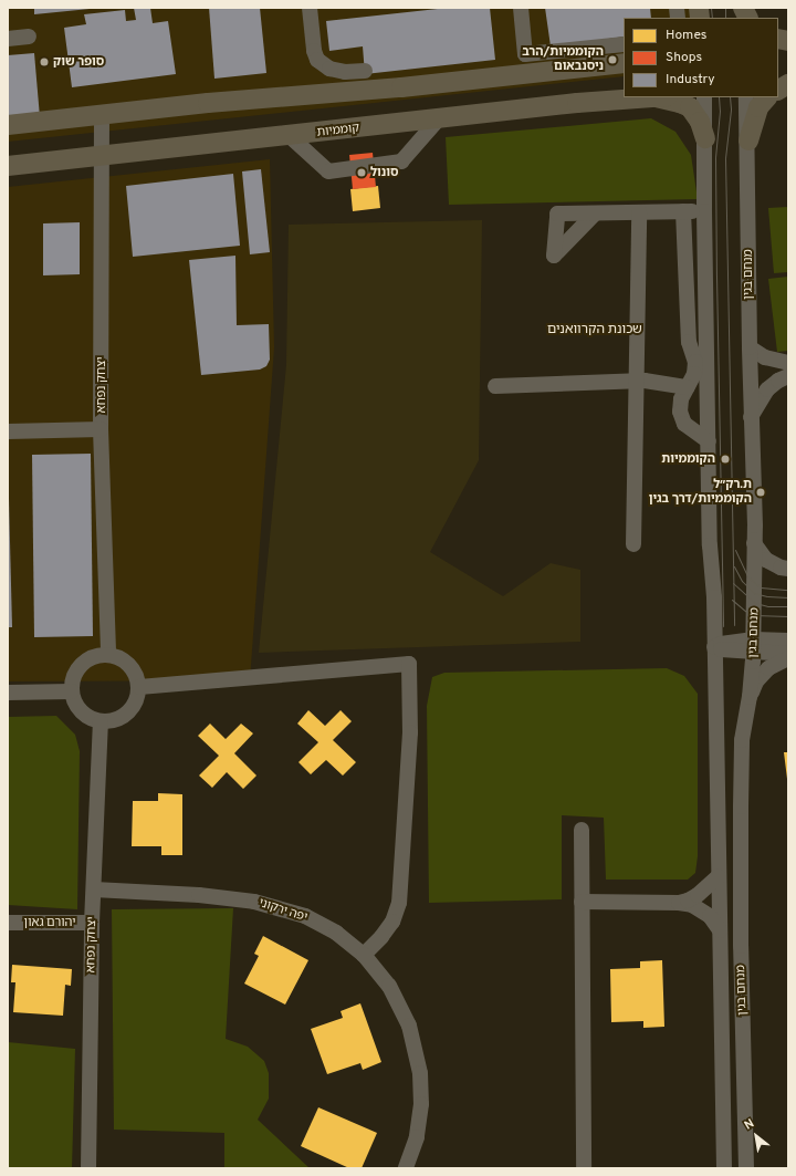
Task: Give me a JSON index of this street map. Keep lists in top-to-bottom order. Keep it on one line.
{"streets":{"main road":["קוממיות"],"street":["מנחם בגין","יצחק נפחא","יפה ירקוני","יהורם גאון"]},"crossings":[["קוממיות","מנחם בגין"],["קוממיות","יצחק נפחא"],["יצחק נפחא","יפה ירקוני"],["יצחק נפחא","יהורם גאון"]],"districts":["שכונת הקרוואנים"],"places":["הקוממיות/הרב ניסנבאום","סופר שוק","סונול","הקוממיות","ת.רק״ל הקוממיות/דרך בגין"],"legend":["Homes","Shops","Industry"],"north":"top left"}
